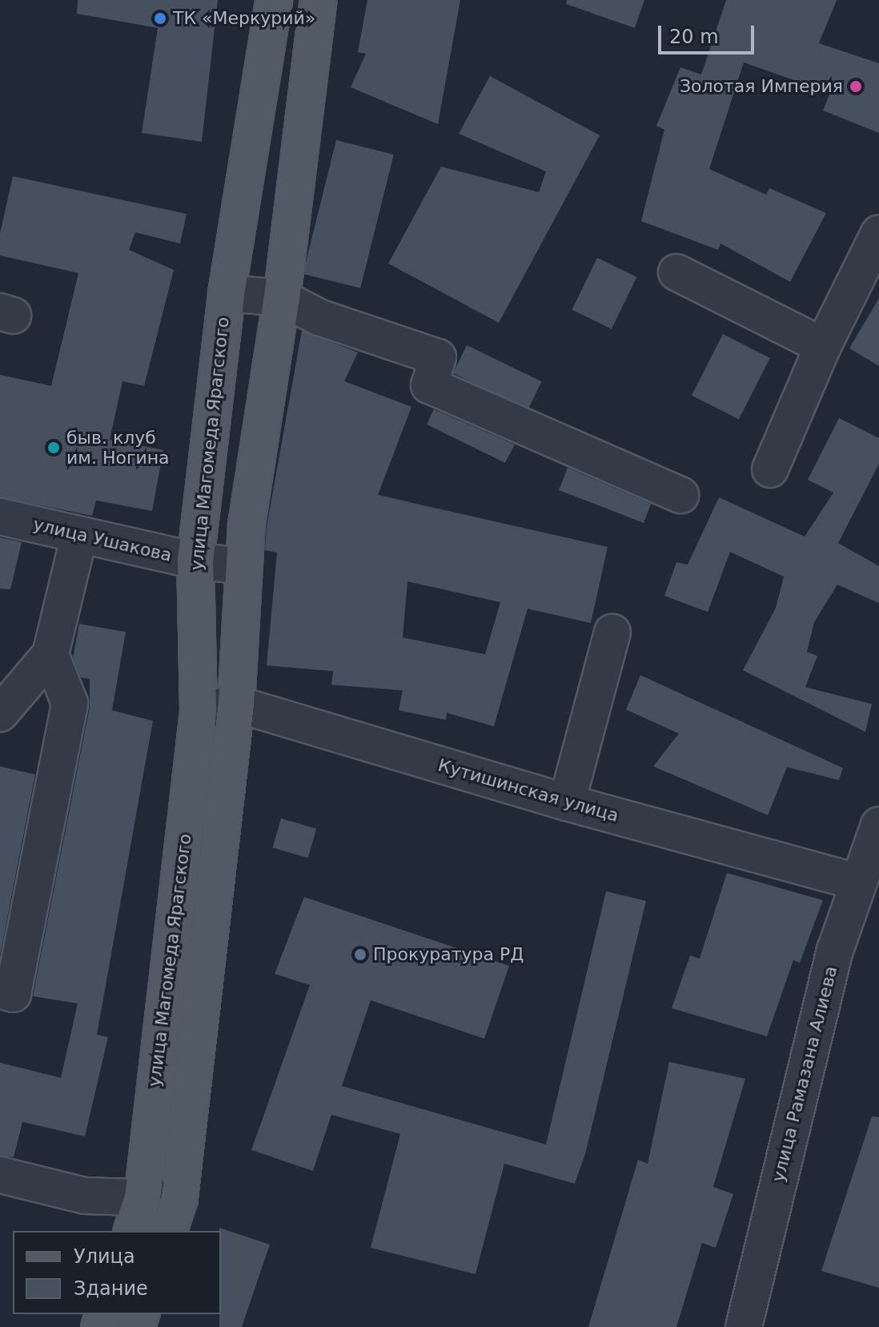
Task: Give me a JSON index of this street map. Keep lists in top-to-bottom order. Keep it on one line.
{"streets":{"main road":["улица Магомеда Ярагского"],"street":["улица Ушакова","Кутишинская улица","улица Рамазана Алиева"]},"crossings":[["улица Магомеда Ярагского","улица Ушакова"],["улица Магомеда Ярагского","Кутишинская улица"],["Кутишинская улица","улица Рамазана Алиева"]],"places":["ТК «Меркурий»","Золотая Империя","быв. клуб им. Ногина","Прокуратура РД"],"legend":["Улица","Здание"],"scale_bar":"20 m"}
